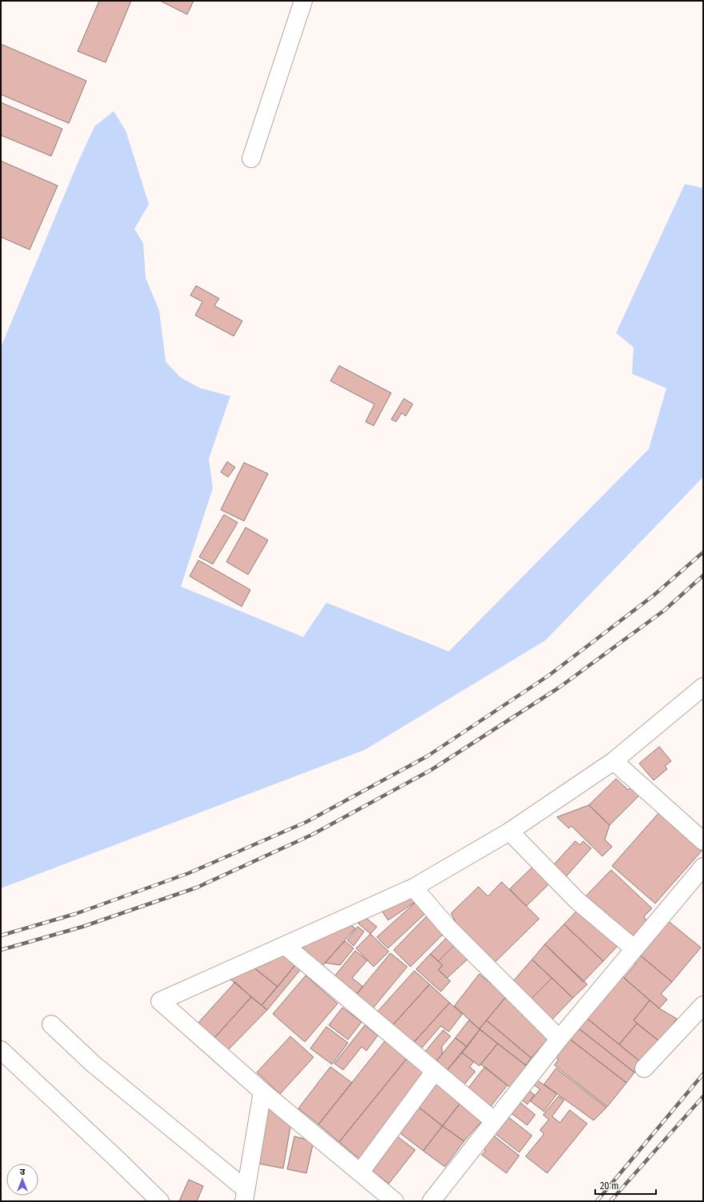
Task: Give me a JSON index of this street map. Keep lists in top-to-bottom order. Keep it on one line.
{"scale_bar":"20 m","north":"top"}
